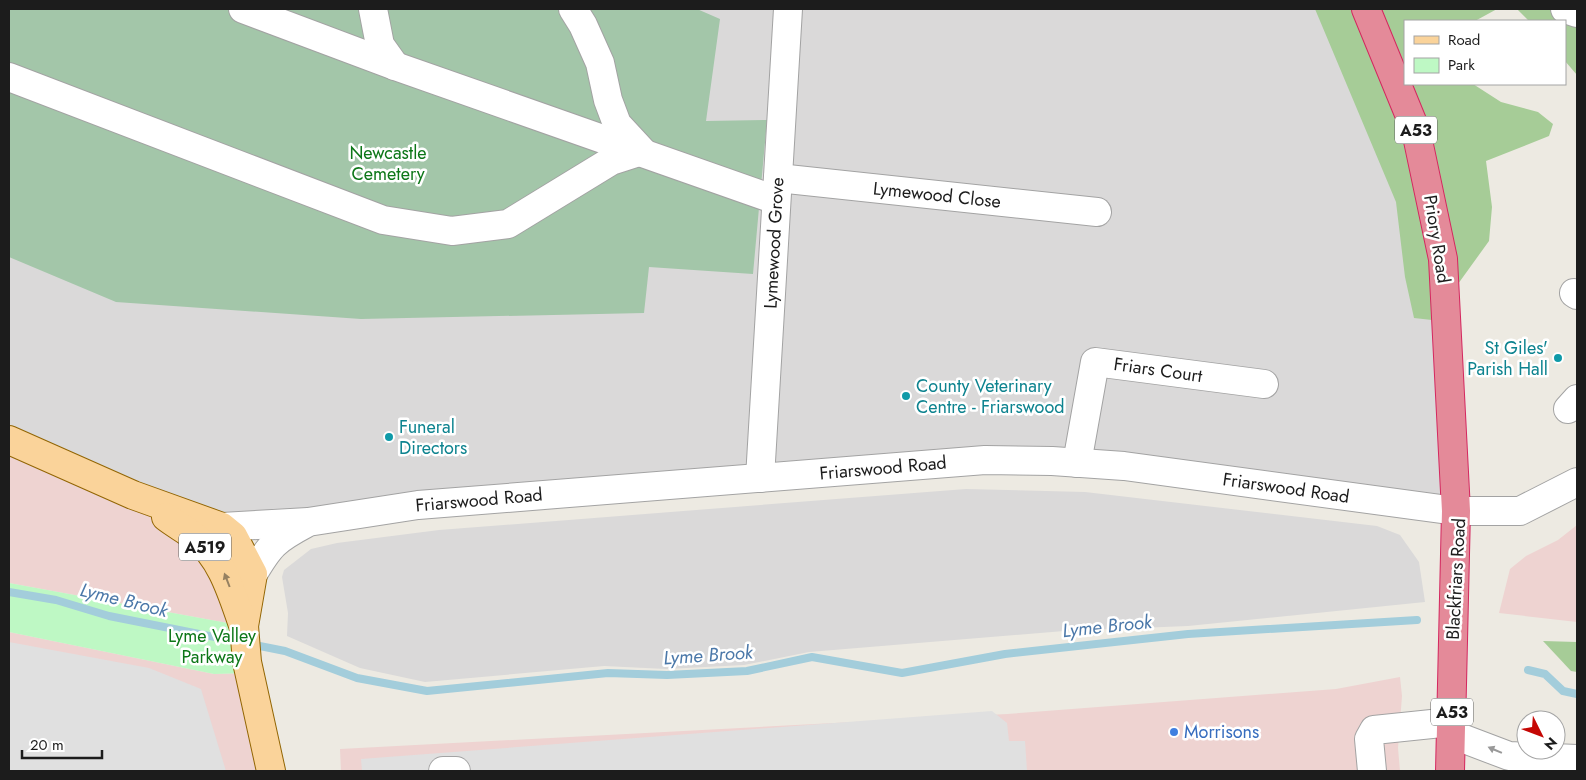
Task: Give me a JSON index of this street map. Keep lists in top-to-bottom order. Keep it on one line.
{"streets":{"highway":["A53","Priory Road","Blackfriars Road"],"main road":["A519"],"street":["Lymewood Close","Lymewood Grove","Friars Court","Friarswood Road"]},"crossings":[["Lymewood Close","Lymewood Grove"],["Priory Road","Friarswood Road"],["Priory Road","Blackfriars Road"],["Lymewood Grove","Friarswood Road"],["Friars Court","Friarswood Road"],["Friarswood Road","A519"],["Friarswood Road","Blackfriars Road"]],"water":["Lyme Brook"],"parks":["Newcastle Cemetery","Lyme Valley Parkway"],"places":["St Giles' Parish Hall","County Veterinary Centre - Friarswood","Funeral Directors","Morrisons"],"legend":["Road","Park"],"scale_bar":"20 m","north":"bottom right"}
